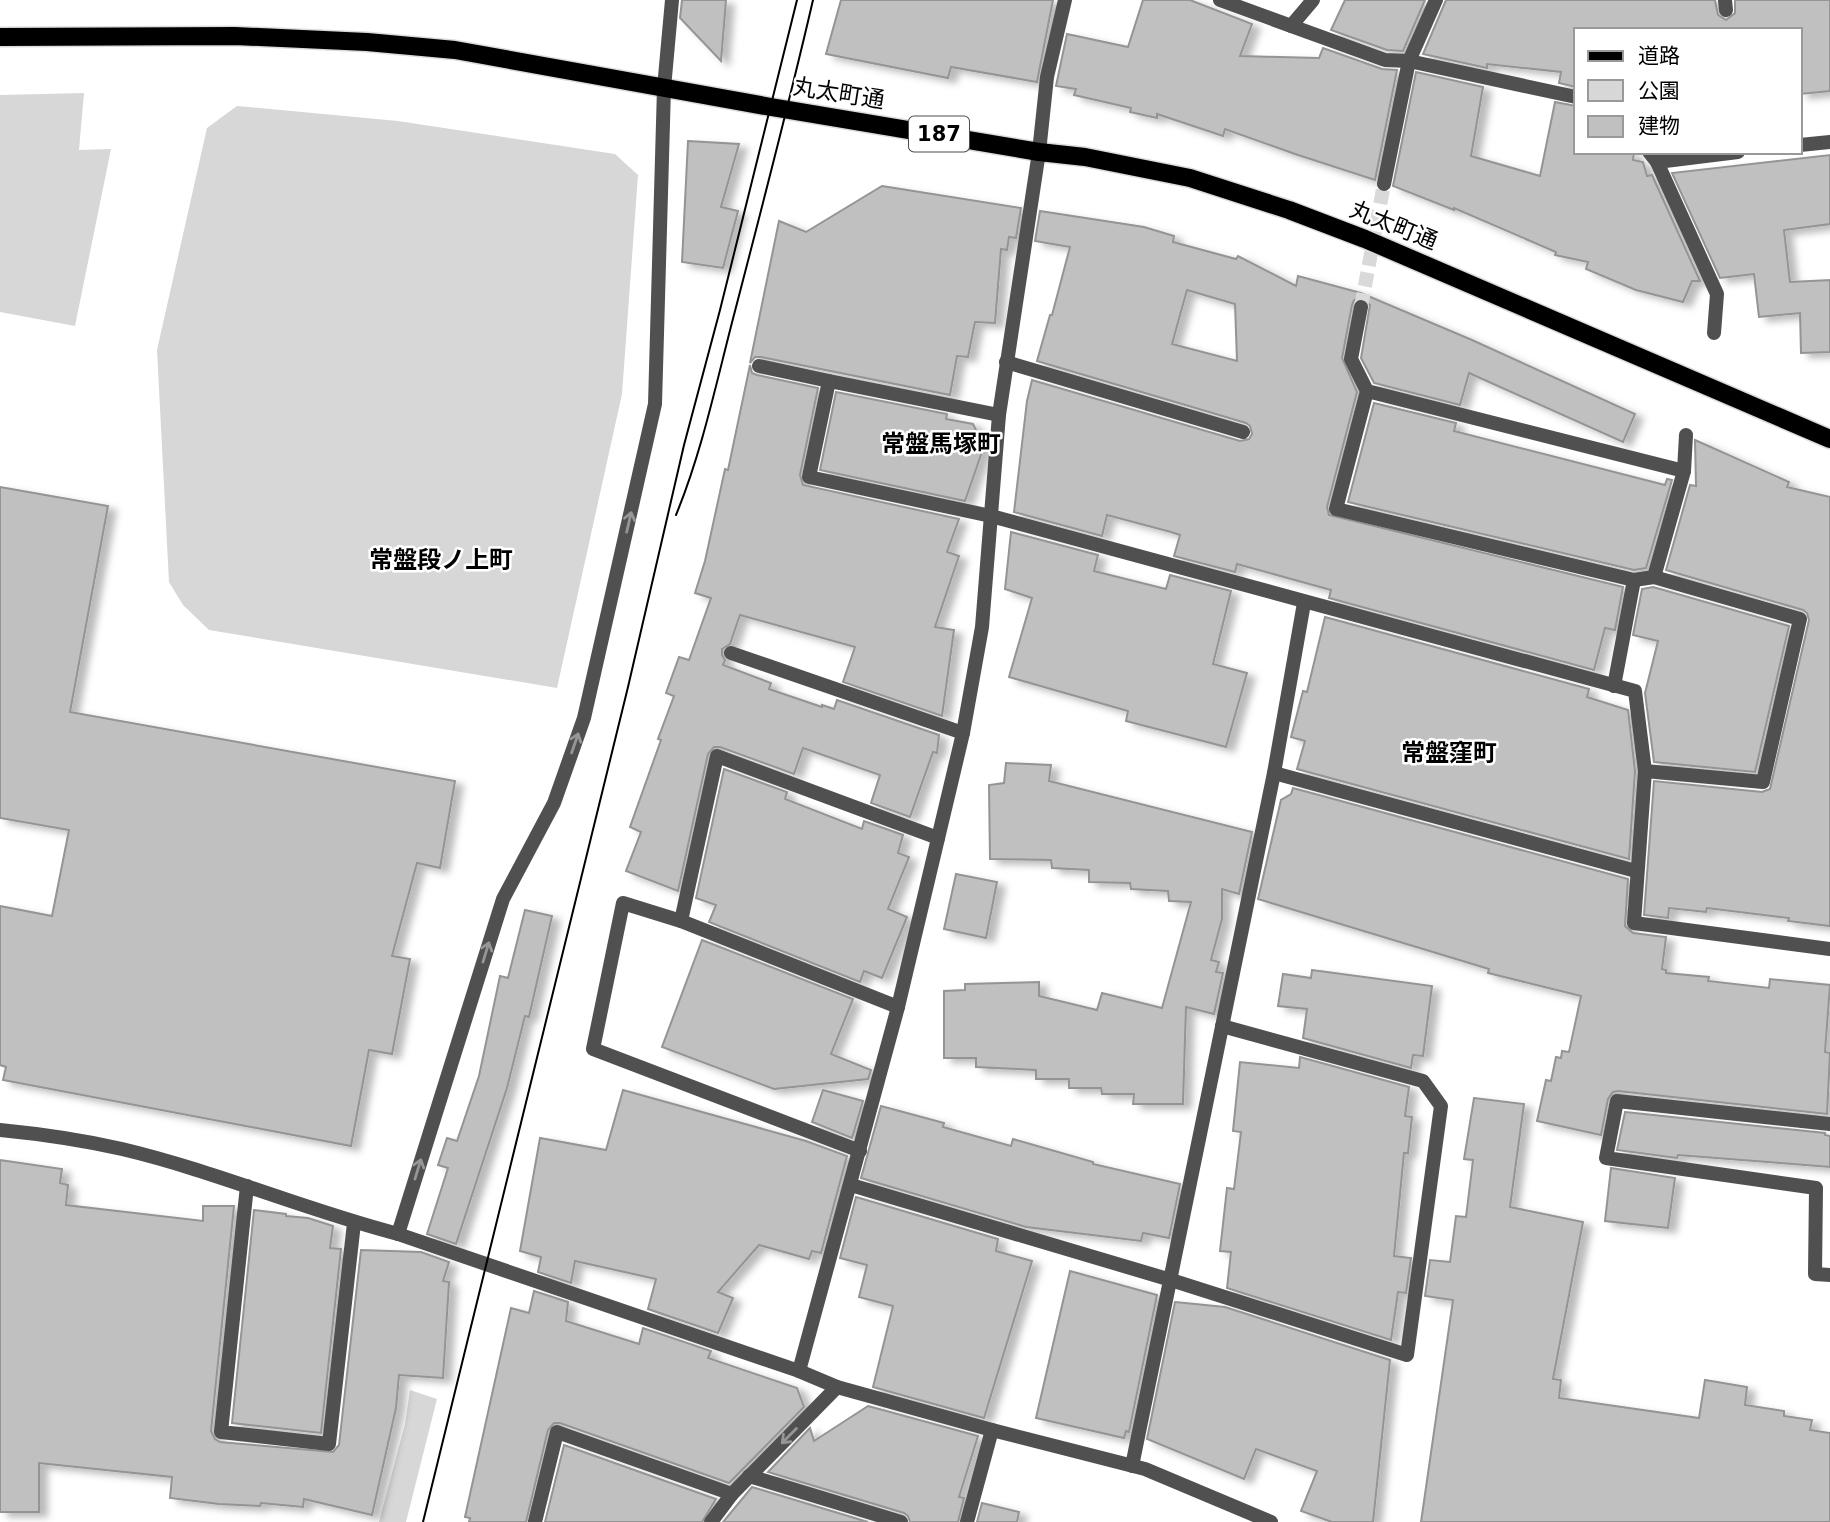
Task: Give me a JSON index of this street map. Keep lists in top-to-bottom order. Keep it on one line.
{"streets":{"main road":["丸太町通","187"]},"districts":["常盤馬塚町","常盤段ノ上町","常盤窪町"],"legend":["道路","公園","建物"]}
